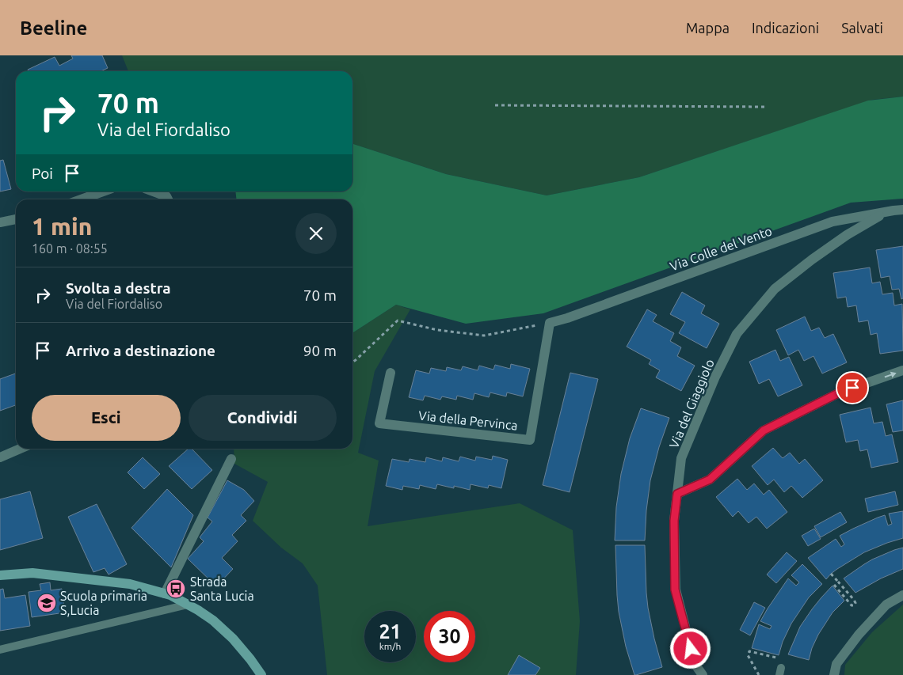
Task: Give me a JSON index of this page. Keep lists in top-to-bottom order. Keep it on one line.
{"streets":{"street":["Via Colle del Vento","Via del Giaggiolo","Via della Pervinca"]},"crossings":[["Via Colle del Vento","Via del Giaggiolo"],["Via Colle del Vento","Via della Pervinca"]],"places":{"bus stop":["Strada Santa Lucia"],"school or university":["Scuola primaria S,Lucia"]},"page":{"header":"Beeline","nav":["Mappa","Indicazioni","Salvati"],"turn":["70 m","Via del Fiordaliso"],"then":"Poi","heading":["1 min","160 m · 08:55"],"list":[{"name":"Svolta a destra","note":"Via del Fiordaliso","value":"70 m"},{"name":"Arrivo a destinazione","value":"90 m"}],"buttons":["Esci","Condividi"],"speed":"21 km/h","limit":"30"}}
